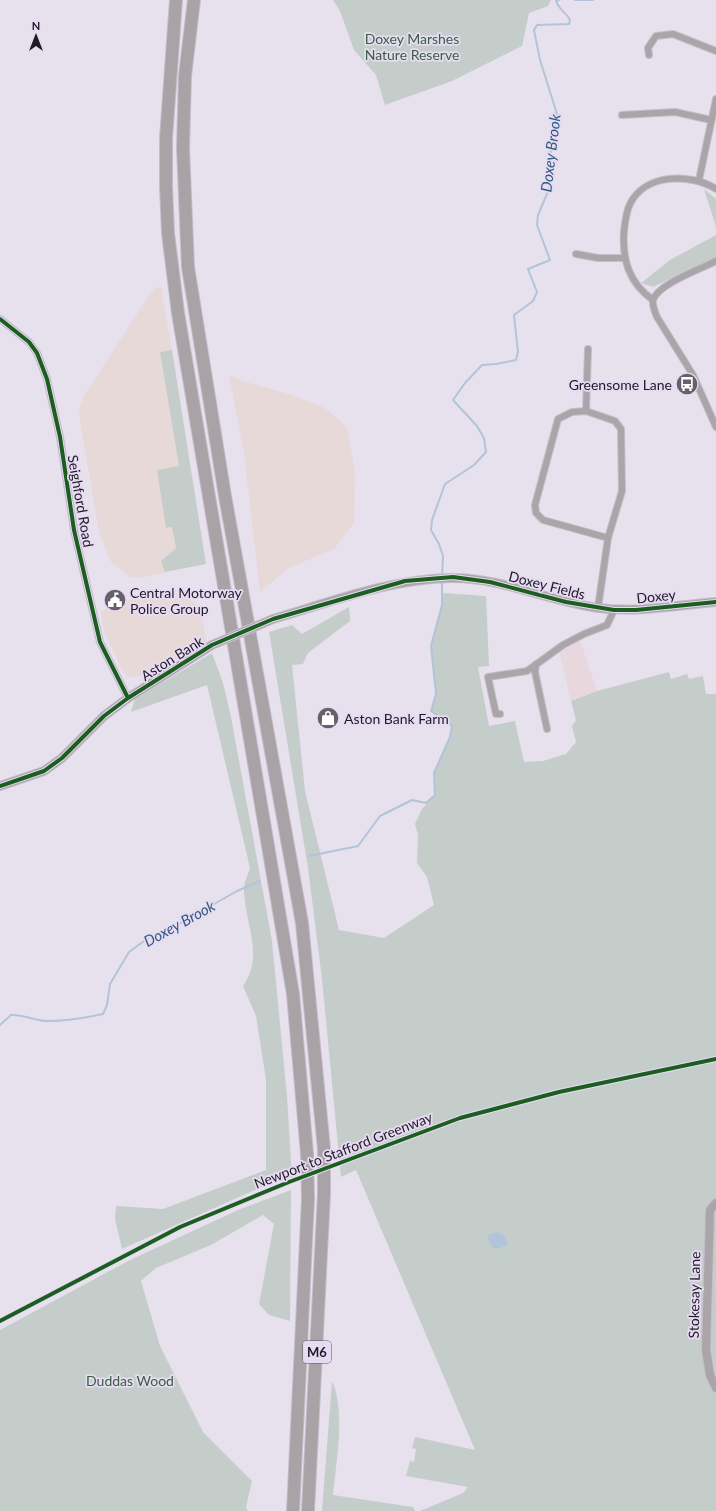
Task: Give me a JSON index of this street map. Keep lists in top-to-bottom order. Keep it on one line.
{"streets":{"highway":["M6"],"street":["Seighford Road","Doxey Fields","Doxey","Aston Bank","Stokesay Lane"],"cycle path":["Newport to Stafford Greenway"]},"crossings":[["Seighford Road","Aston Bank"],["Doxey Fields","Doxey"],["Doxey Fields","Aston Bank"]],"water":["Doxey Brook"],"parks":["Doxey Marshes Nature Reserve","Duddas Wood"],"places":{"bus stop":["Greensome Lane"],"public building":["Central Motorway Police Group"],"shop":["Aston Bank Farm"]},"north":"top"}
